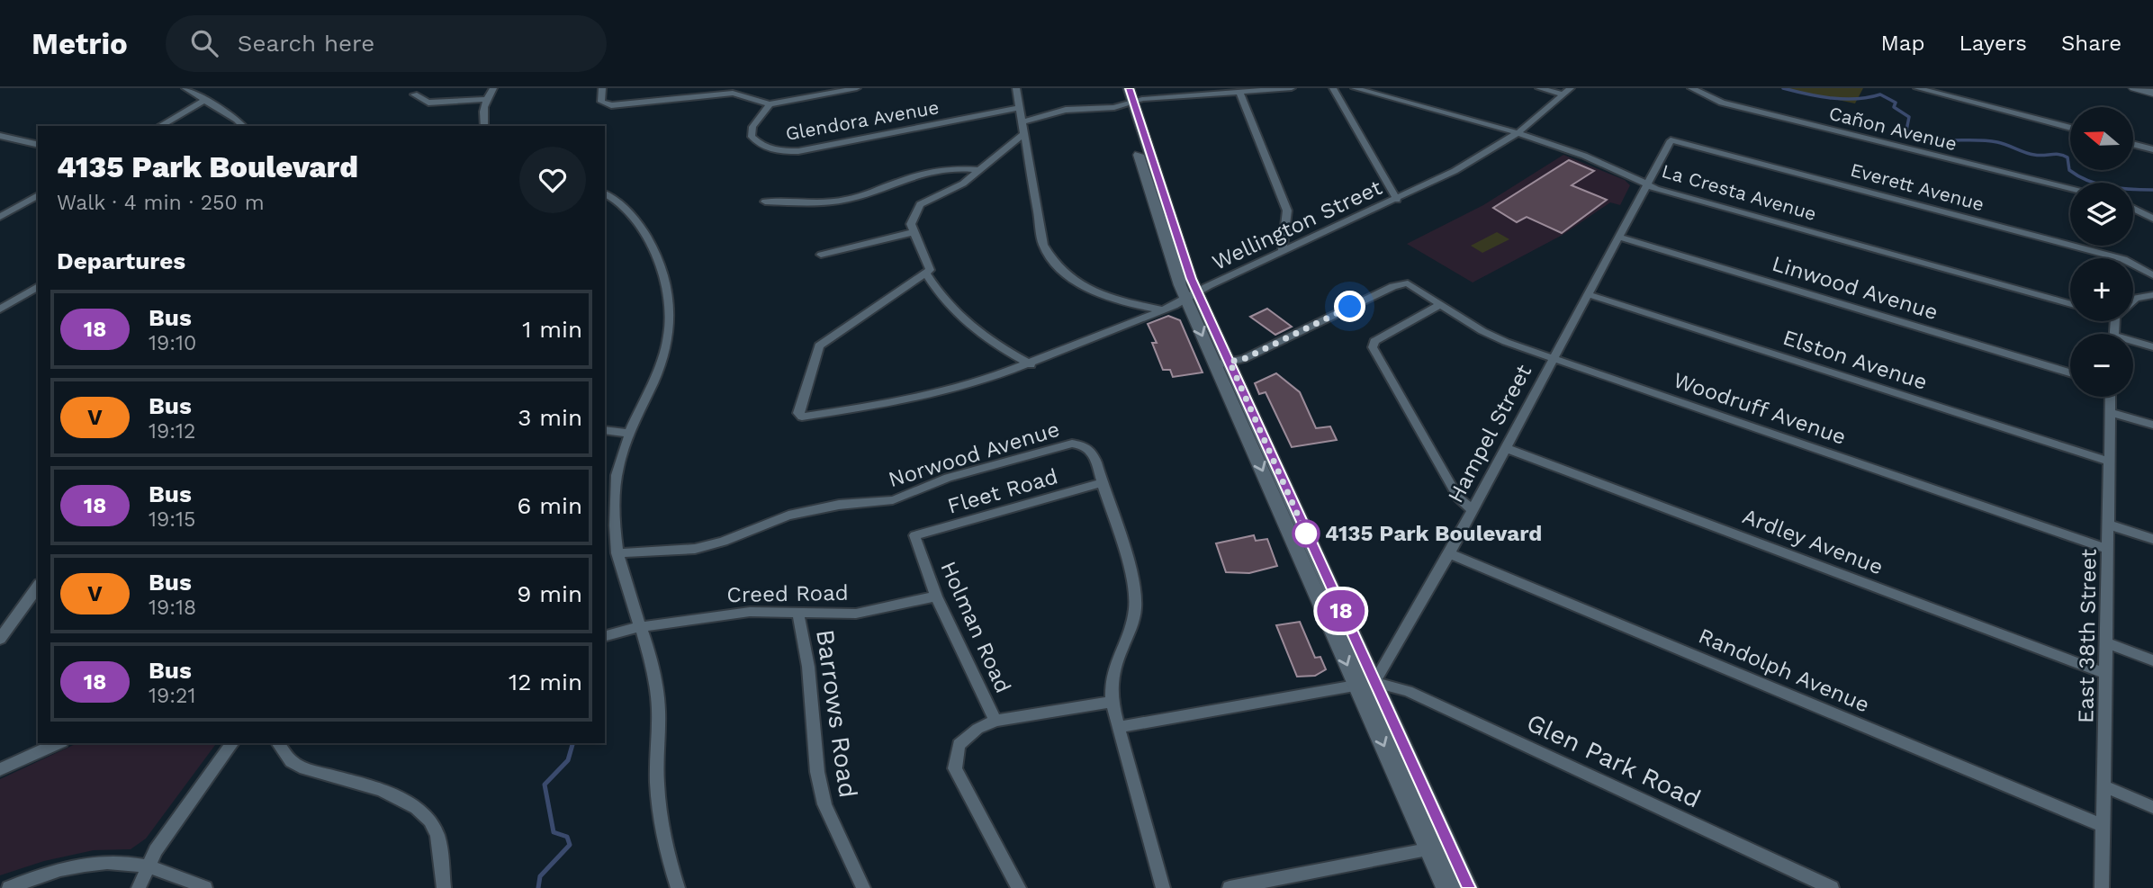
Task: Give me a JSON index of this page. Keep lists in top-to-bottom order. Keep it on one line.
{"streets":{"street":["Glendora Avenue","Cañon Avenue","Everett Avenue","La Cresta Avenue","Wellington Street","Linwood Avenue","Elston Avenue","Woodruff Avenue","Hampel Street","Norwood Avenue","Fleet Road","Ardley Avenue","Creed Road","Holman Road","East 38th Street","Randolph Avenue","Barrows Road","Glen Park Road"]},"crossings":[["Everett Avenue","Hampel Street"],["La Cresta Avenue","Wellington Street"],["La Cresta Avenue","Hampel Street"],["Linwood Avenue","Hampel Street"],["Elston Avenue","Hampel Street"],["Elston Avenue","East 38th Street"],["Woodruff Avenue","Hampel Street"],["Woodruff Avenue","East 38th Street"],["Hampel Street","Ardley Avenue"],["Hampel Street","Randolph Avenue"],["Hampel Street","Glen Park Road"],["Fleet Road","Holman Road"],["Ardley Avenue","East 38th Street"],["Creed Road","Holman Road"],["Creed Road","Barrows Road"],["East 38th Street","Randolph Avenue"]],"places":["4135 Park Boulevard"],"lines":["bus line 18"],"north":"left","page":{"header":"Metrio","search":"Search here","nav":["Map","Layers","Share"],"on_map":"18","map_buttons":["+","−"],"heading":[["4135 Park Boulevard","Walk · 4 min · 250 m"],"Departures"],"list":[{"mark":"18","name":"Bus","note":"19:10","value":"1 min"},{"mark":"V","name":"Bus","note":"19:12","value":"3 min"},{"mark":"18","name":"Bus","note":"19:15","value":"6 min"},{"mark":"V","name":"Bus","note":"19:18","value":"9 min"},{"mark":"18","name":"Bus","note":"19:21","value":"12 min"}]}}
